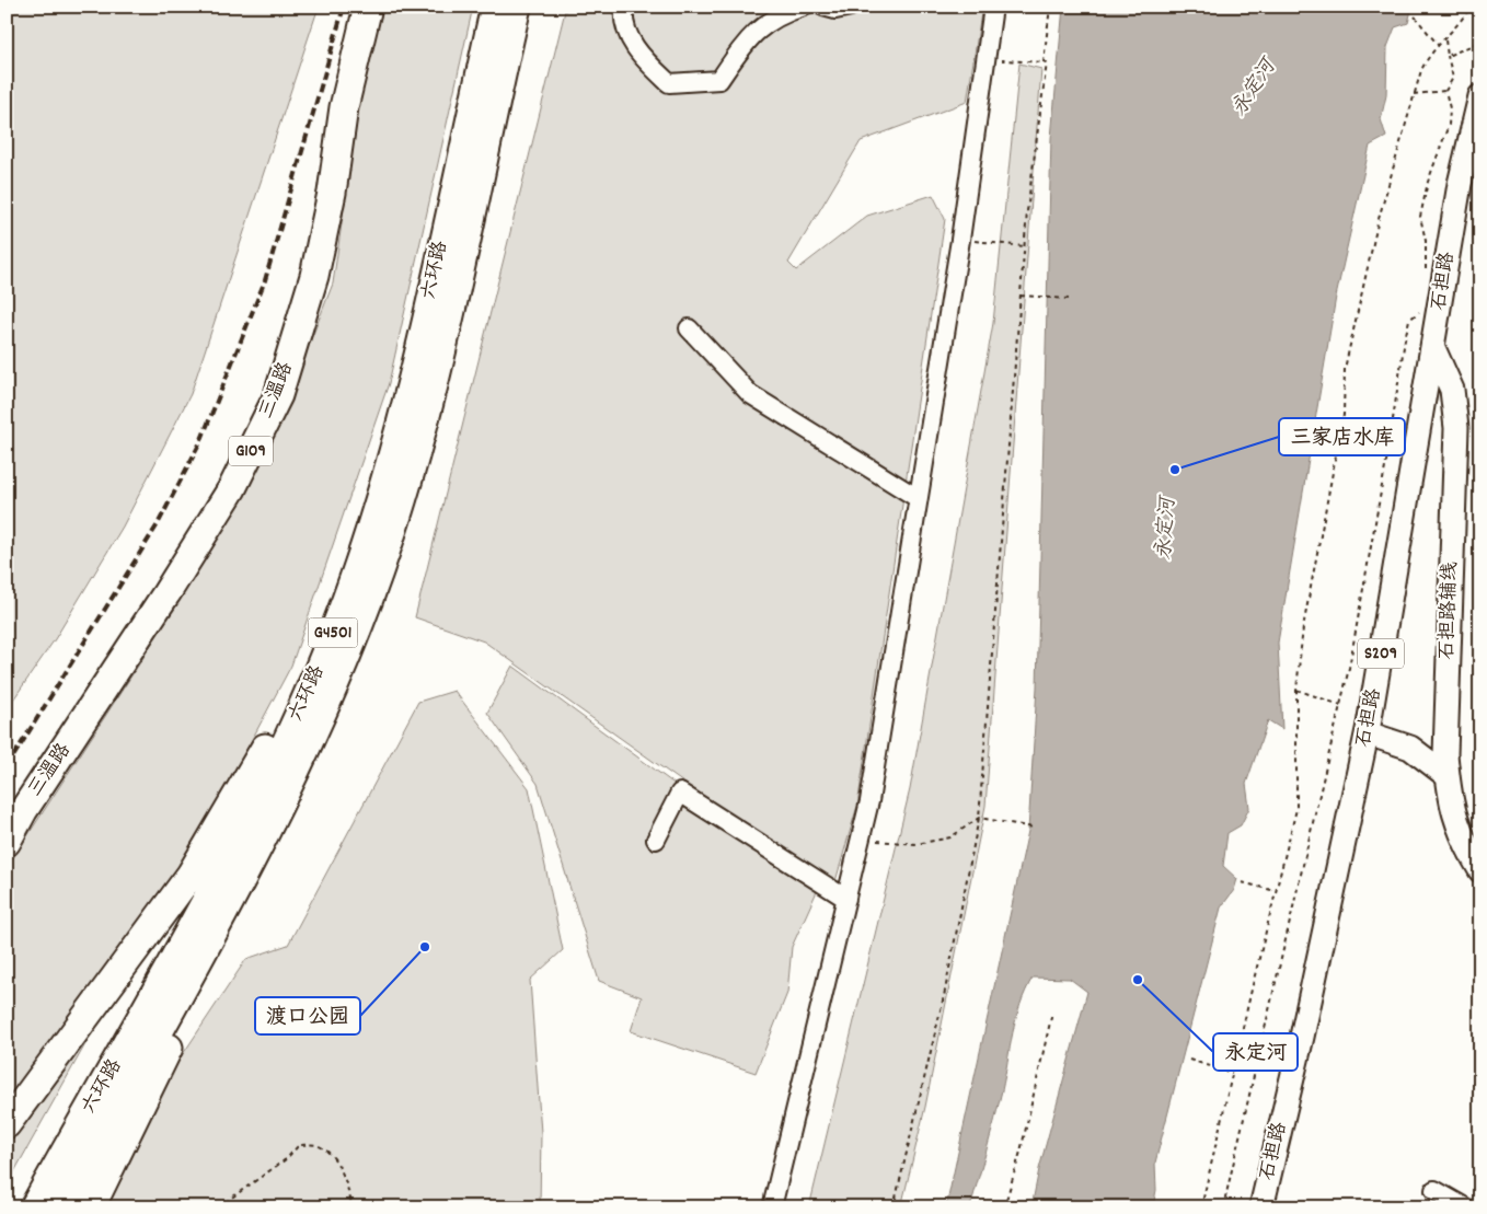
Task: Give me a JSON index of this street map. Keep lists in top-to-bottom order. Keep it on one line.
{"streets":{"highway":["六环路","三温路","G109","G4501"],"main road":["石担路","石担路辅线","S209"]},"crossings":[["石担路","石担路辅线"]],"water":["永定河"],"places":["三家店水库","渡口公园","永定河"]}
